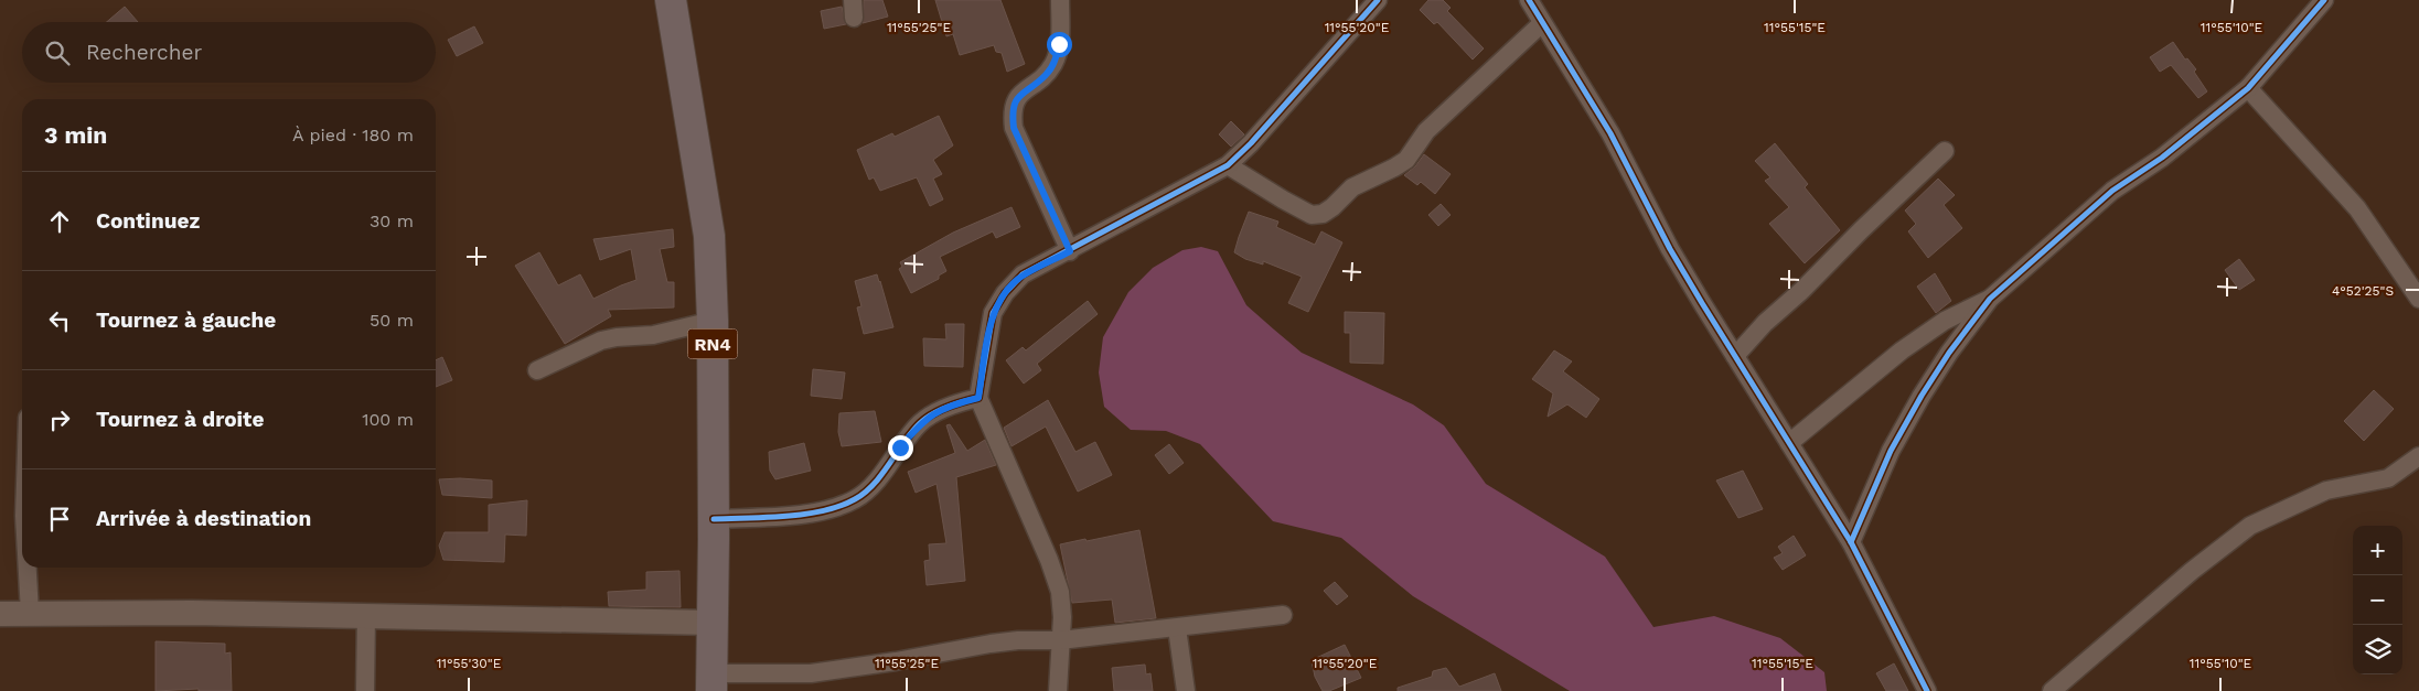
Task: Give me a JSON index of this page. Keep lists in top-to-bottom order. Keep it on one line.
{"streets":{"highway":["RN4"]},"page":{"search":"Rechercher","heading":["3 min","À pied · 180 m"],"list":[["Continuez","30 m"],["Tournez à gauche","50 m"],["Tournez à droite","100 m"],"Arrivée à destination"],"map_buttons":["+","−"]},"coordinates":["11°55'25\"E","11°55'20\"E","11°55'15\"E","11°55'10\"E","4°52'25\"S","11°55'30\"E"]}
